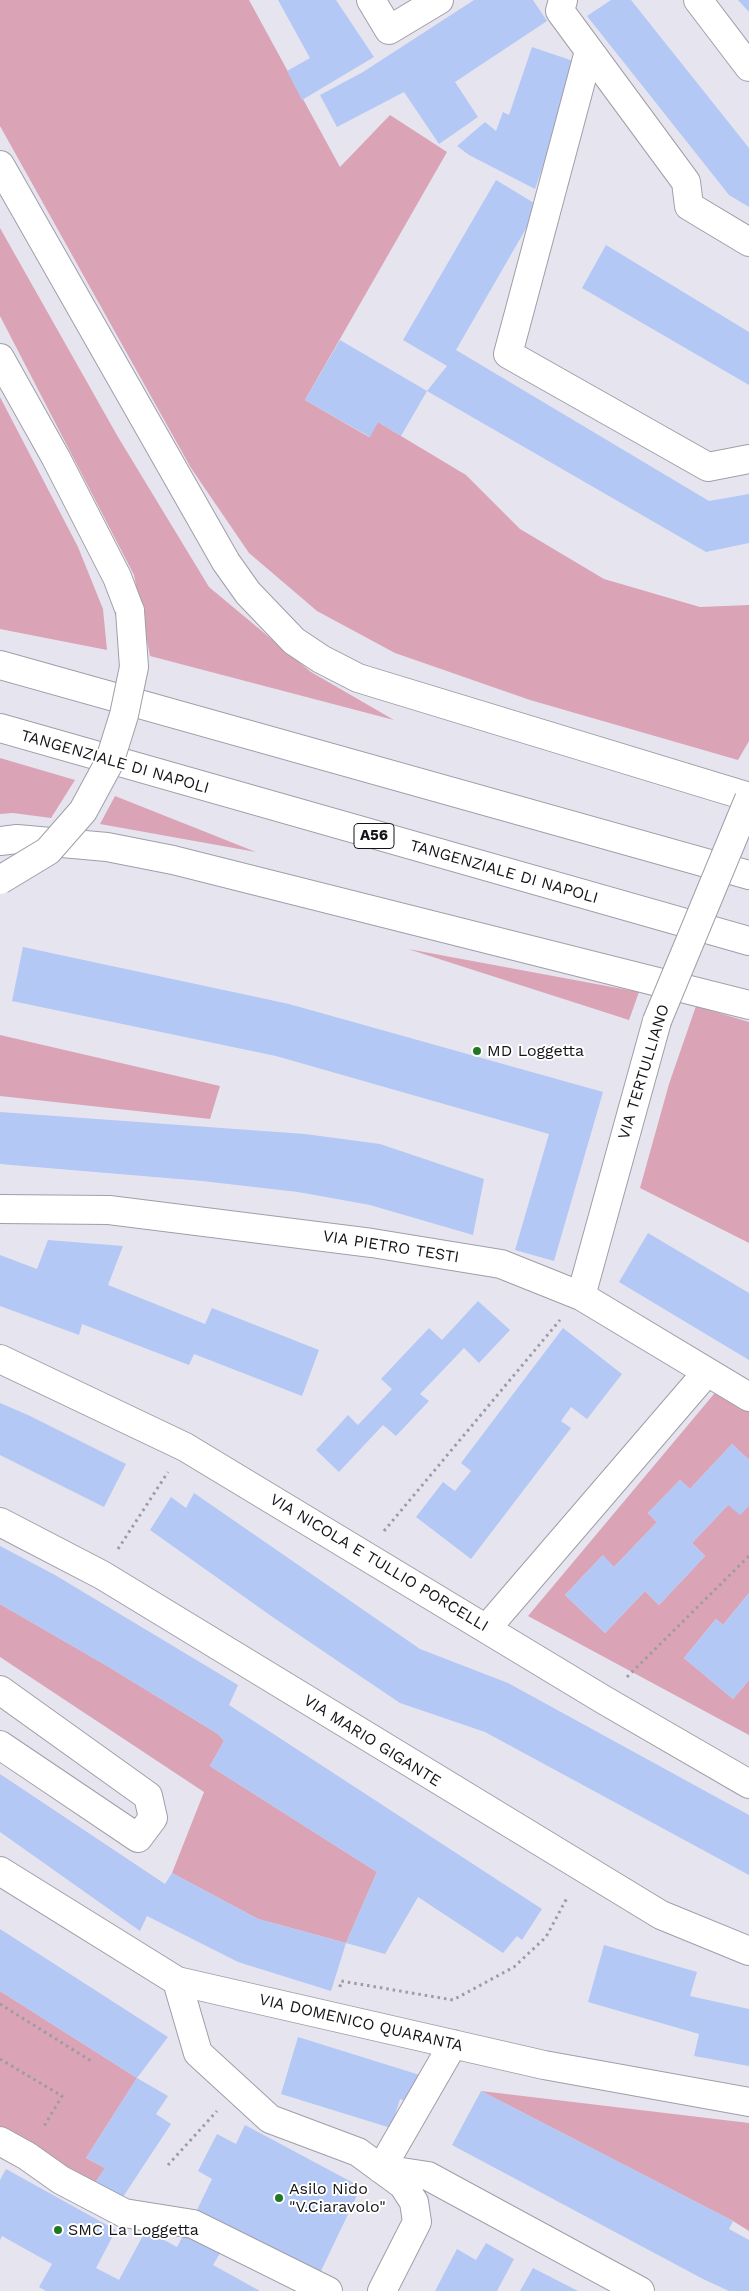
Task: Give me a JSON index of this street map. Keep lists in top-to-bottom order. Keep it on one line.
{"streets":{"main road":["TANGENZIALE DI NAPOLI","A56","VIA TERTULLIANO","VIA PIETRO TESTI","VIA NICOLA E TULLIO PORCELLI","VIA MARIO GIGANTE","VIA DOMENICO QUARANTA"]},"crossings":[["VIA TERTULLIANO","VIA PIETRO TESTI"]],"places":["MD Loggetta","Asilo Nido \"V.Ciaravolo\"","SMC La Loggetta"]}
